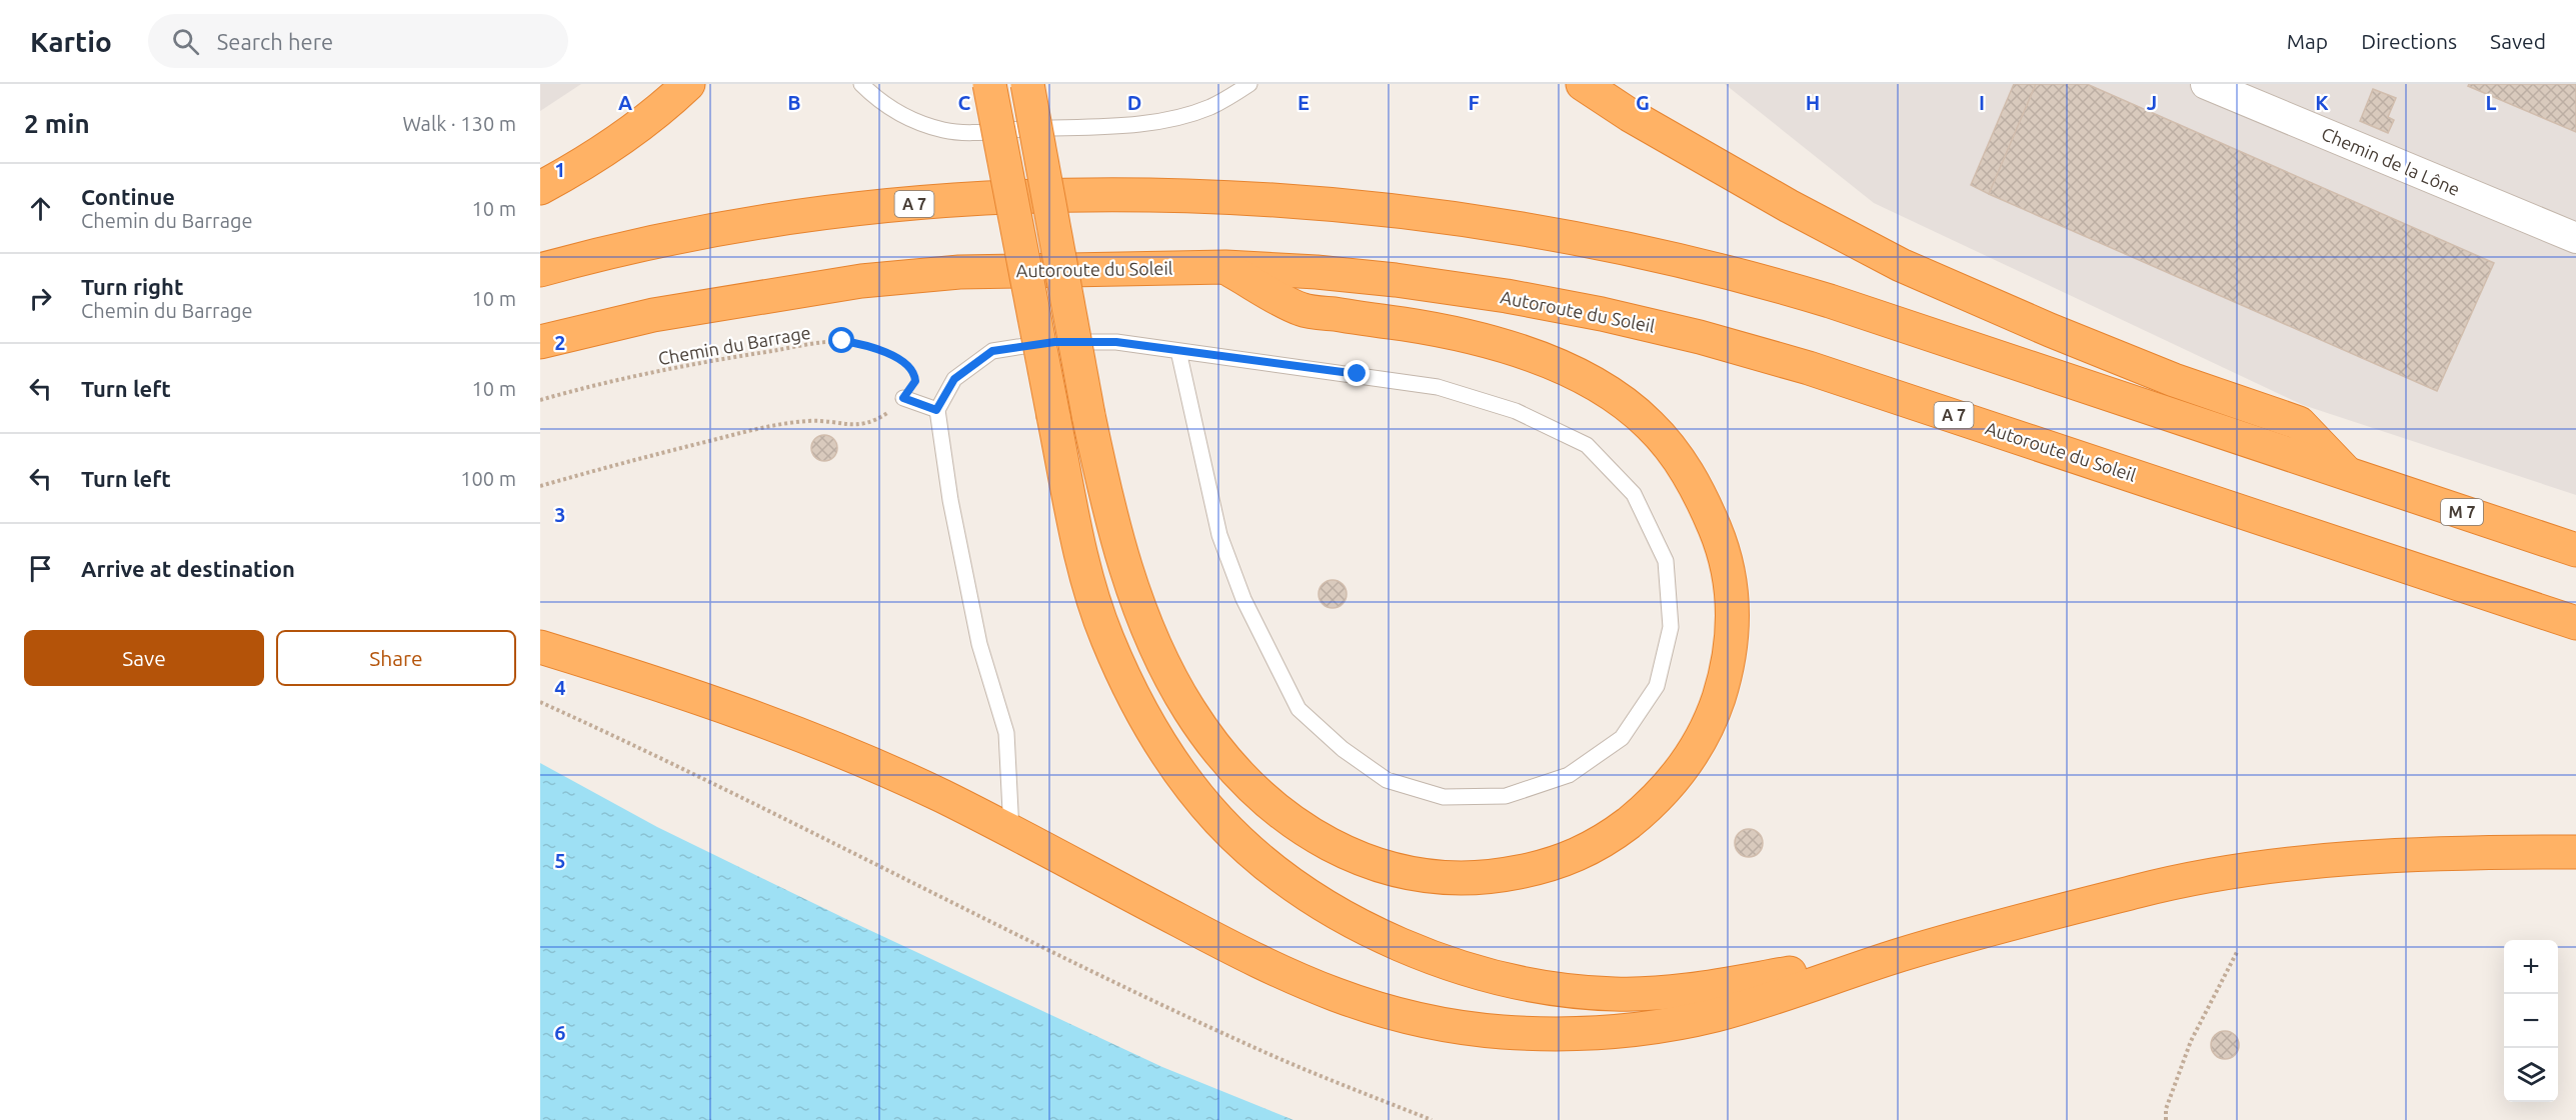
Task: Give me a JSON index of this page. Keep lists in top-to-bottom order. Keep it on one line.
{"streets":{"highway":["A 7","Autoroute du Soleil","M 7"],"street":["Chemin de la Lône"],"path":["Chemin du Barrage"]},"crossings":[["A 7","M 7"]],"page":{"header":"Kartio","search":"Search here","nav":["Map","Directions","Saved"],"heading":["2 min","Walk · 130 m"],"list":[["Continue","Chemin du Barrage","10 m"],["Turn right","Chemin du Barrage","10 m"],["Turn left","10 m"],["Turn left","100 m"],"Arrive at destination"],"buttons":["Save","Share"],"map_buttons":["+","−"]},"grid":{"columns":["A","B","C","D","E","F","G","H","I","J","K","L"],"rows":["1","2","3","4","5","6"]}}
